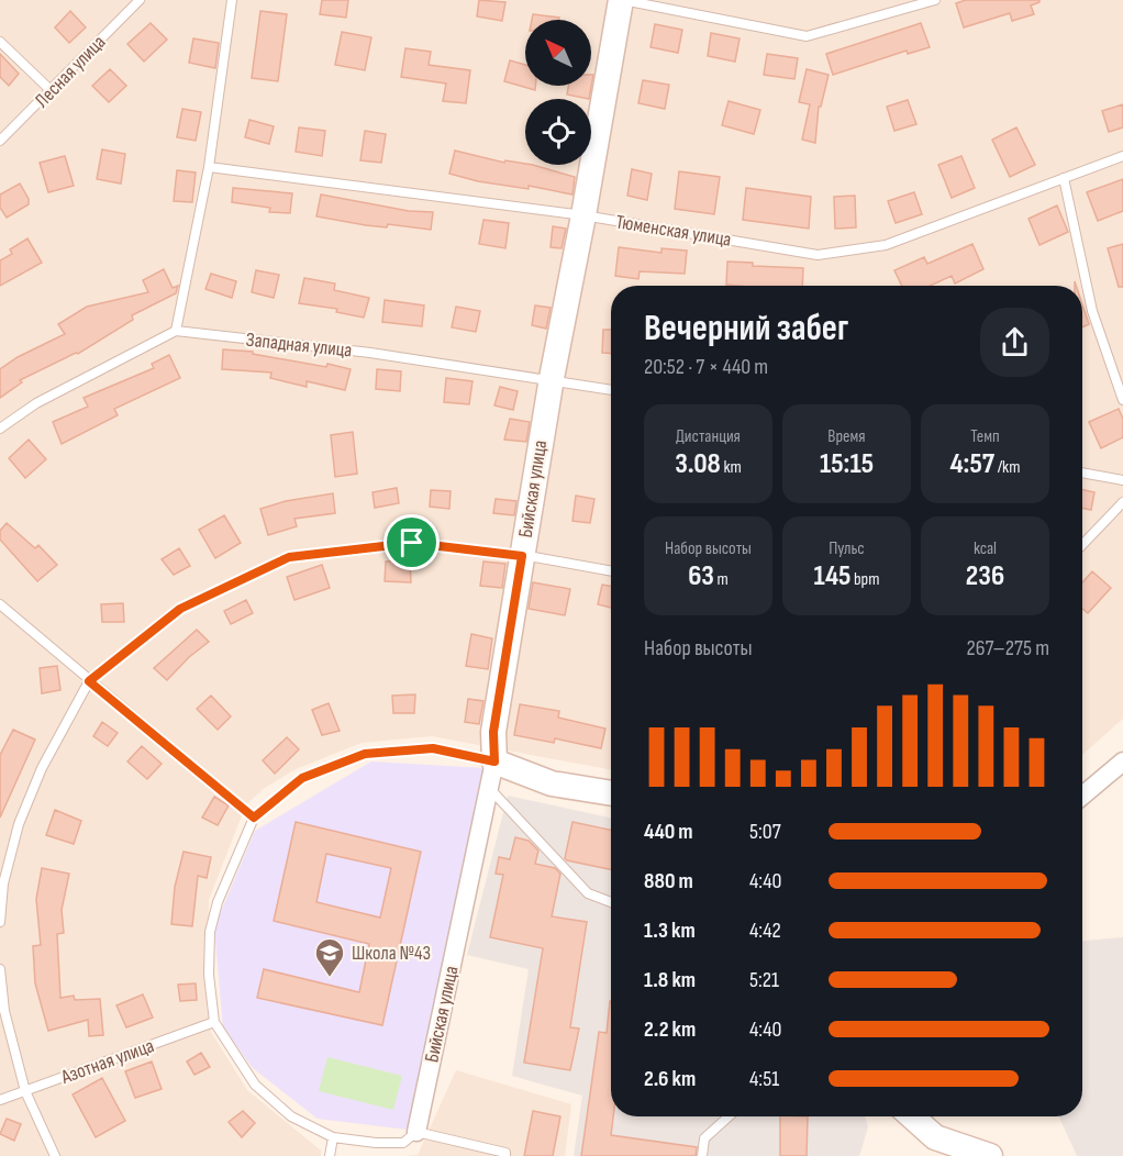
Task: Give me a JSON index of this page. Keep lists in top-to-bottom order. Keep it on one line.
{"streets":{"street":["Бийская улица"],"lane":["Лесная улица","Тюменская улица","Западная улица","Азотная улица"]},"crossings":[["Тюменская улица","Бийская улица"],["Западная улица","Бийская улица"]],"places":{"school or university":["Школа №43"]},"north":"top left","page":{"heading":["Вечерний забег","20:52 · 7 × 440 m"],"stats":[["Дистанция","3.08 km"],["Время","15:15"],["Темп","4:57 /km"],["Набор высоты","63 m"],["Пульс","145 bpm"],["kcal","236"]],"chart":["Набор высоты","267–275 m"],"list":[{"name":"440 m","note":"5:07"},{"name":"880 m","note":"4:40"},{"name":"1.3 km","note":"4:42"},{"name":"1.8 km","note":"5:21"},{"name":"2.2 km","note":"4:40"},{"name":"2.6 km","note":"4:51"}]}}
